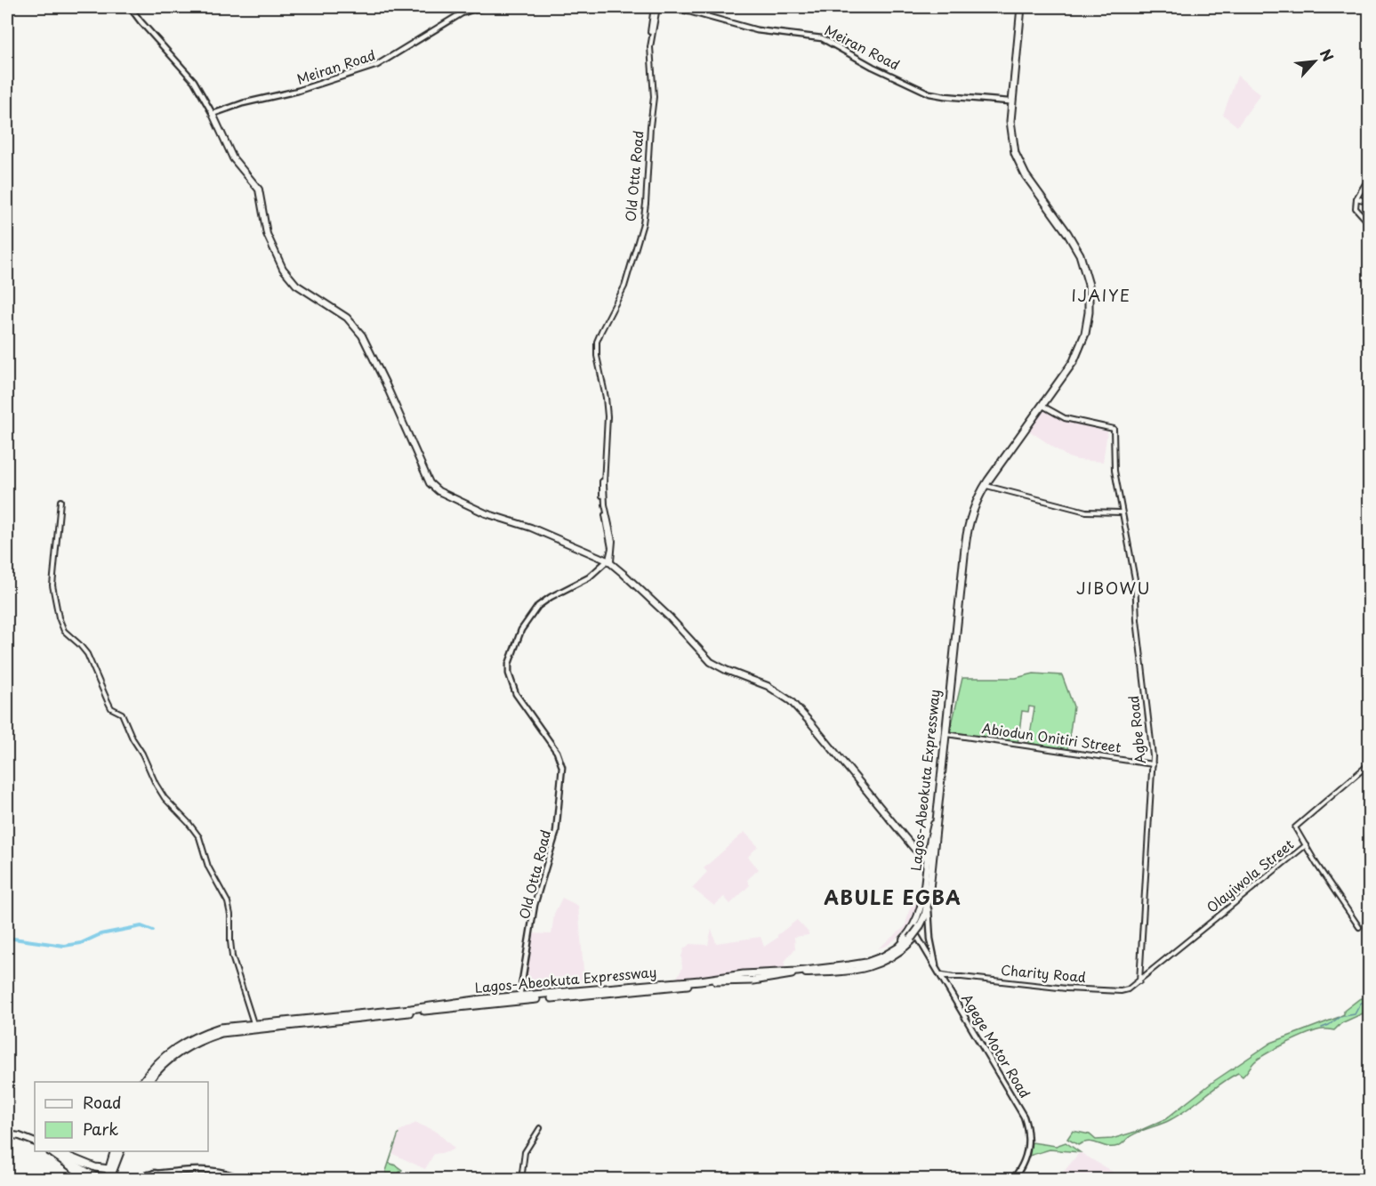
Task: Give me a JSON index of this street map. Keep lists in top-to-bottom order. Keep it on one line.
{"streets":{"highway":["Lagos-Abeokuta Expressway"],"main road":["Meiran Road","Old Otta Road","Agege Motor Road"],"street":["Agbe Road","Abiodun Onitiri Street","Olayiwola Street","Charity Road"]},"crossings":[["Meiran Road","Lagos-Abeokuta Expressway"],["Old Otta Road","Lagos-Abeokuta Expressway"],["Agbe Road","Abiodun Onitiri Street"],["Agbe Road","Lagos-Abeokuta Expressway"],["Agbe Road","Olayiwola Street"],["Agbe Road","Charity Road"],["Abiodun Onitiri Street","Lagos-Abeokuta Expressway"],["Lagos-Abeokuta Expressway","Agege Motor Road"],["Olayiwola Street","Charity Road"]],"districts":["IJAIYE","JIBOWU","ABULE EGBA"],"legend":["Road","Park"],"north":"top right"}
